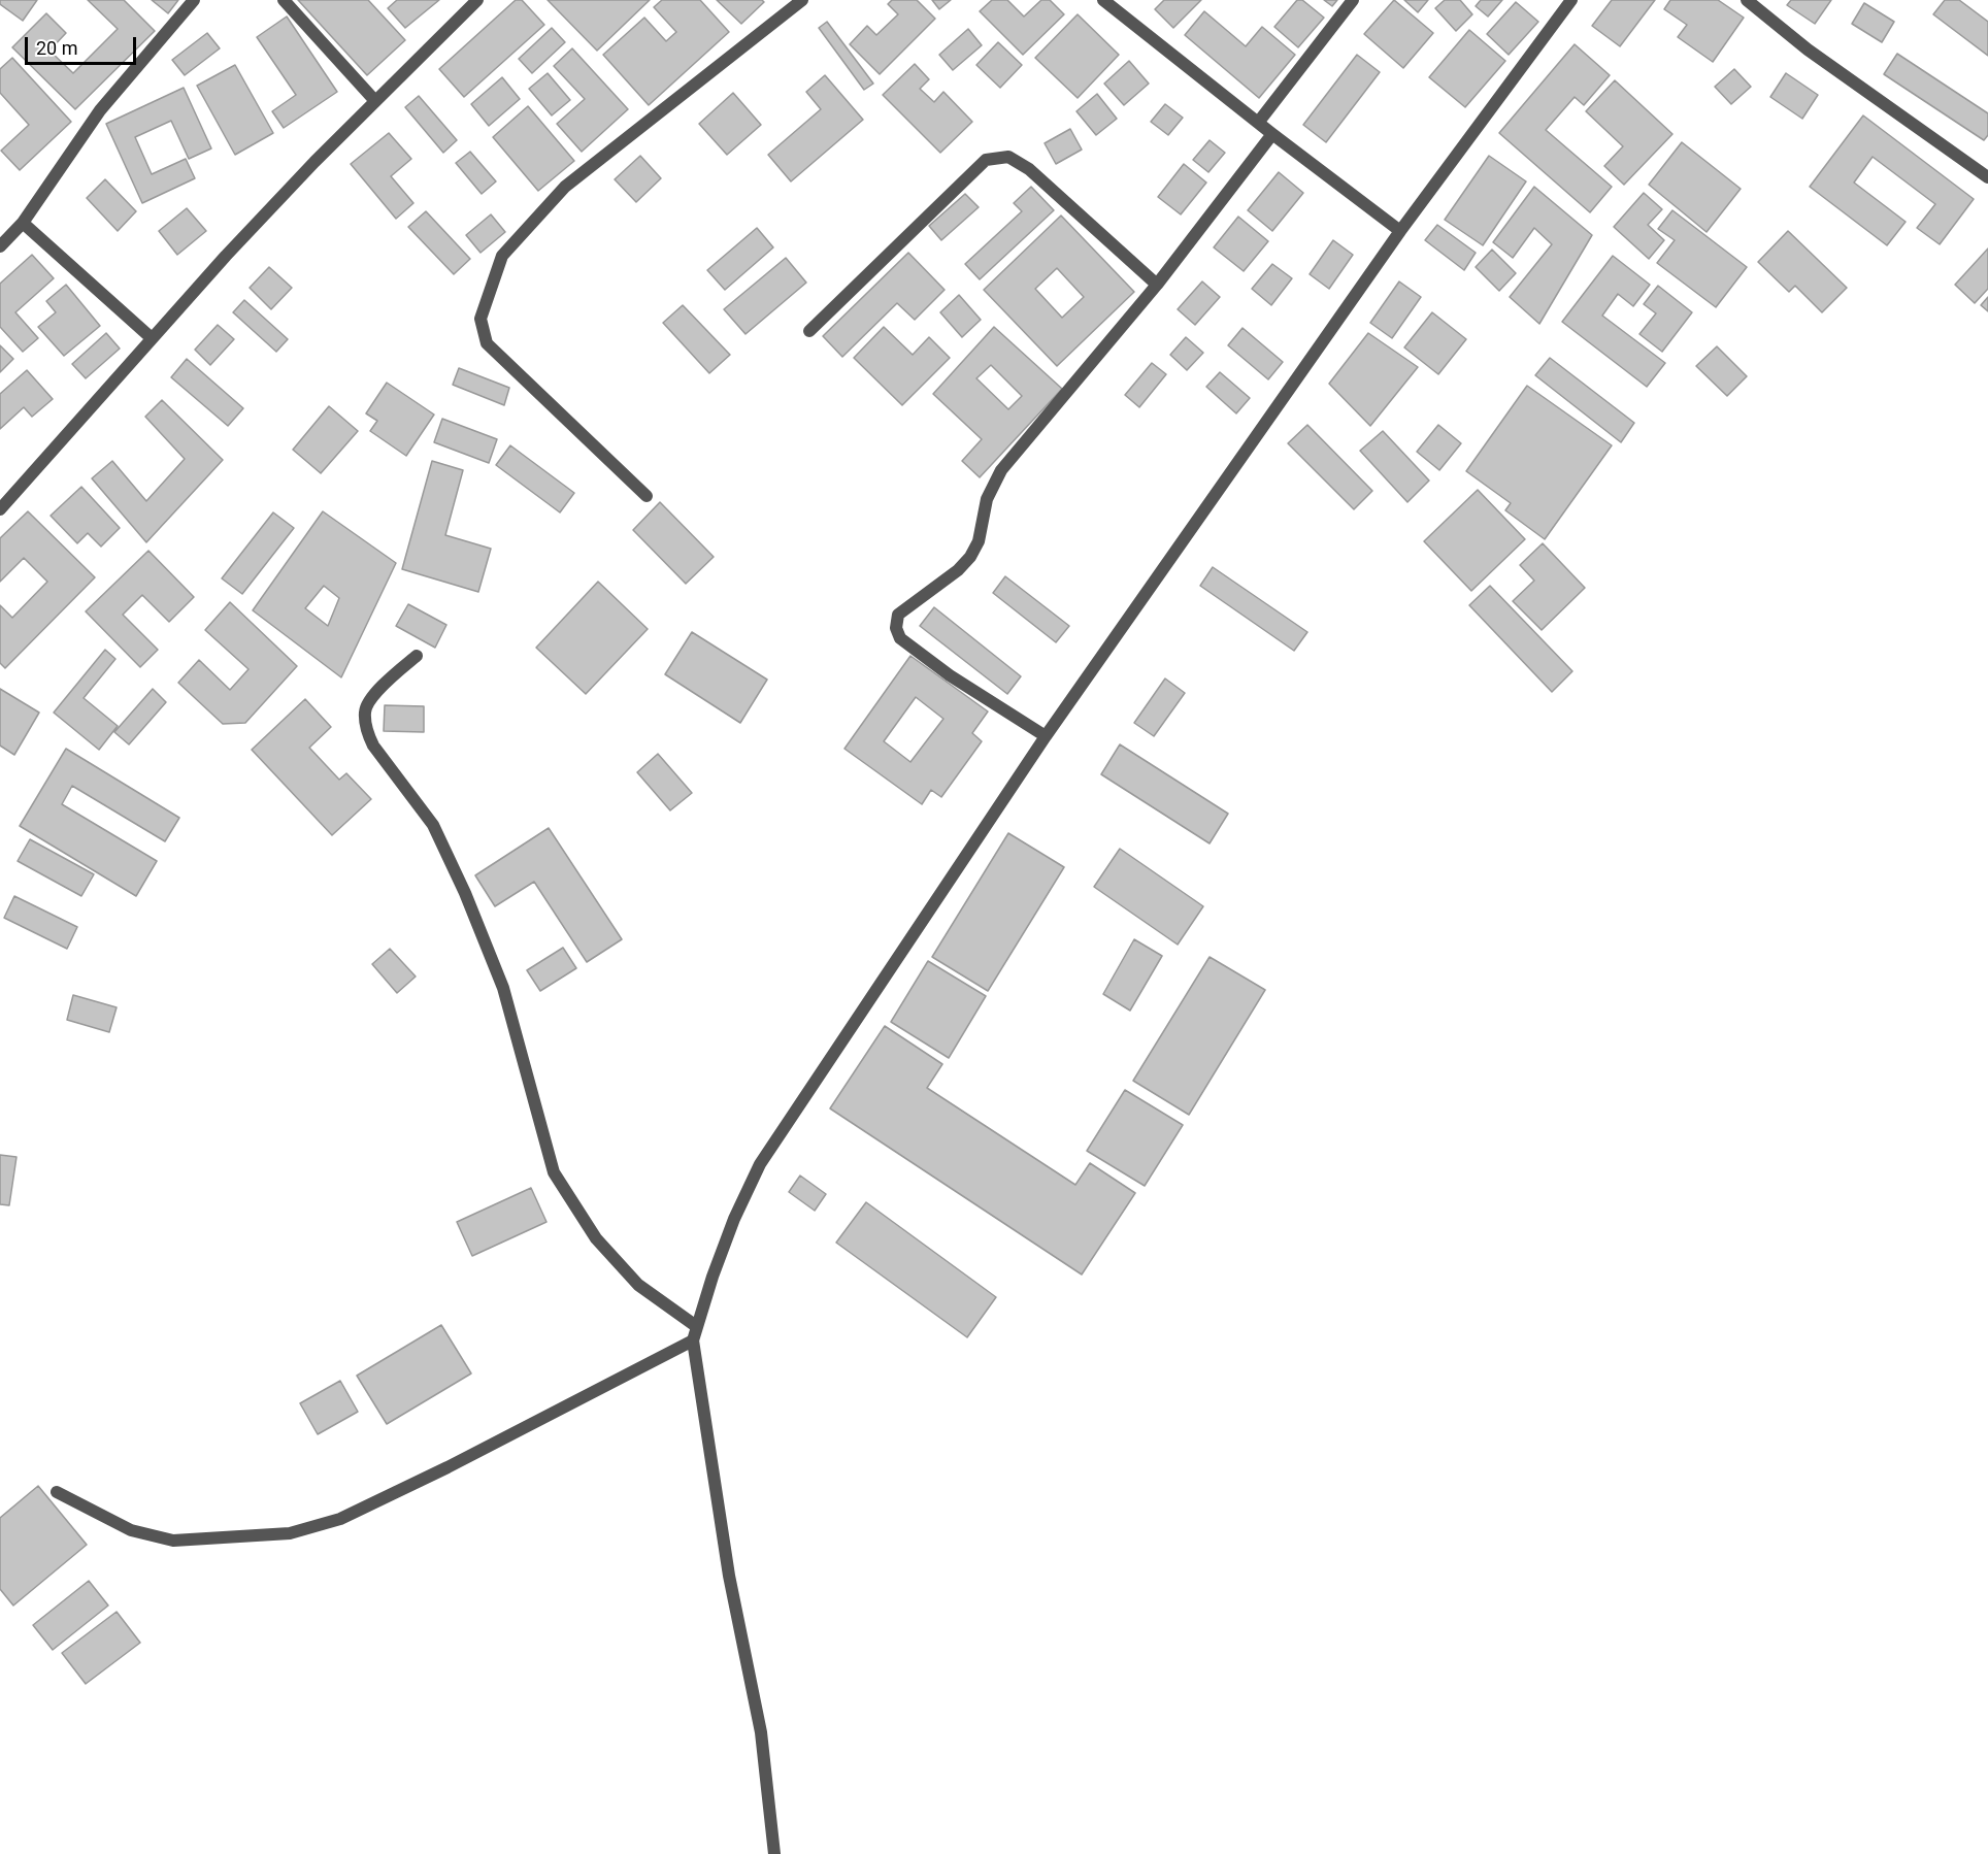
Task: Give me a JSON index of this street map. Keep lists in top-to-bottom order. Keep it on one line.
{"scale_bar":"20 m"}
